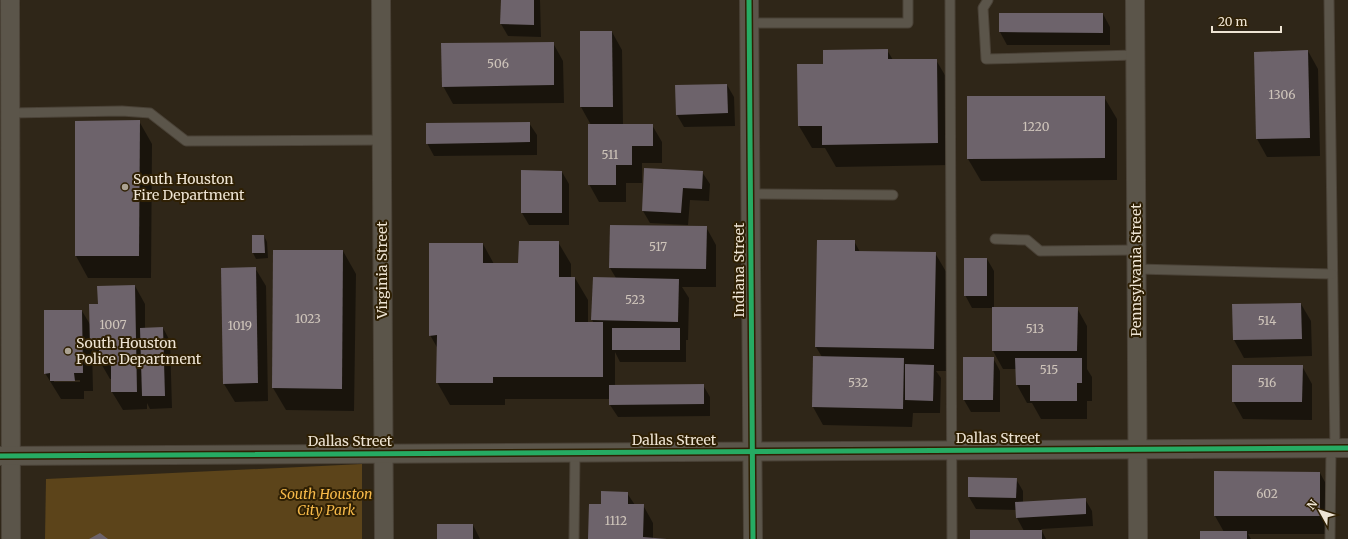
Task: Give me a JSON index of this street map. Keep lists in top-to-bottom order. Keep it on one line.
{"streets":{"street":["Virginia Street","Indiana Street","Pennsylvania Street","Dallas Street"]},"crossings":[["Virginia Street","Dallas Street"],["Indiana Street","Dallas Street"],["Pennsylvania Street","Dallas Street"]],"parks":["South Houston City Park"],"places":["South Houston Fire Department","South Houston Police Department"],"house_numbers":["506","1306","1220","511","517","523","1023","514","1007","1019","513","515","532","516","602","1112"],"scale_bar":"20 m","north":"top left"}
